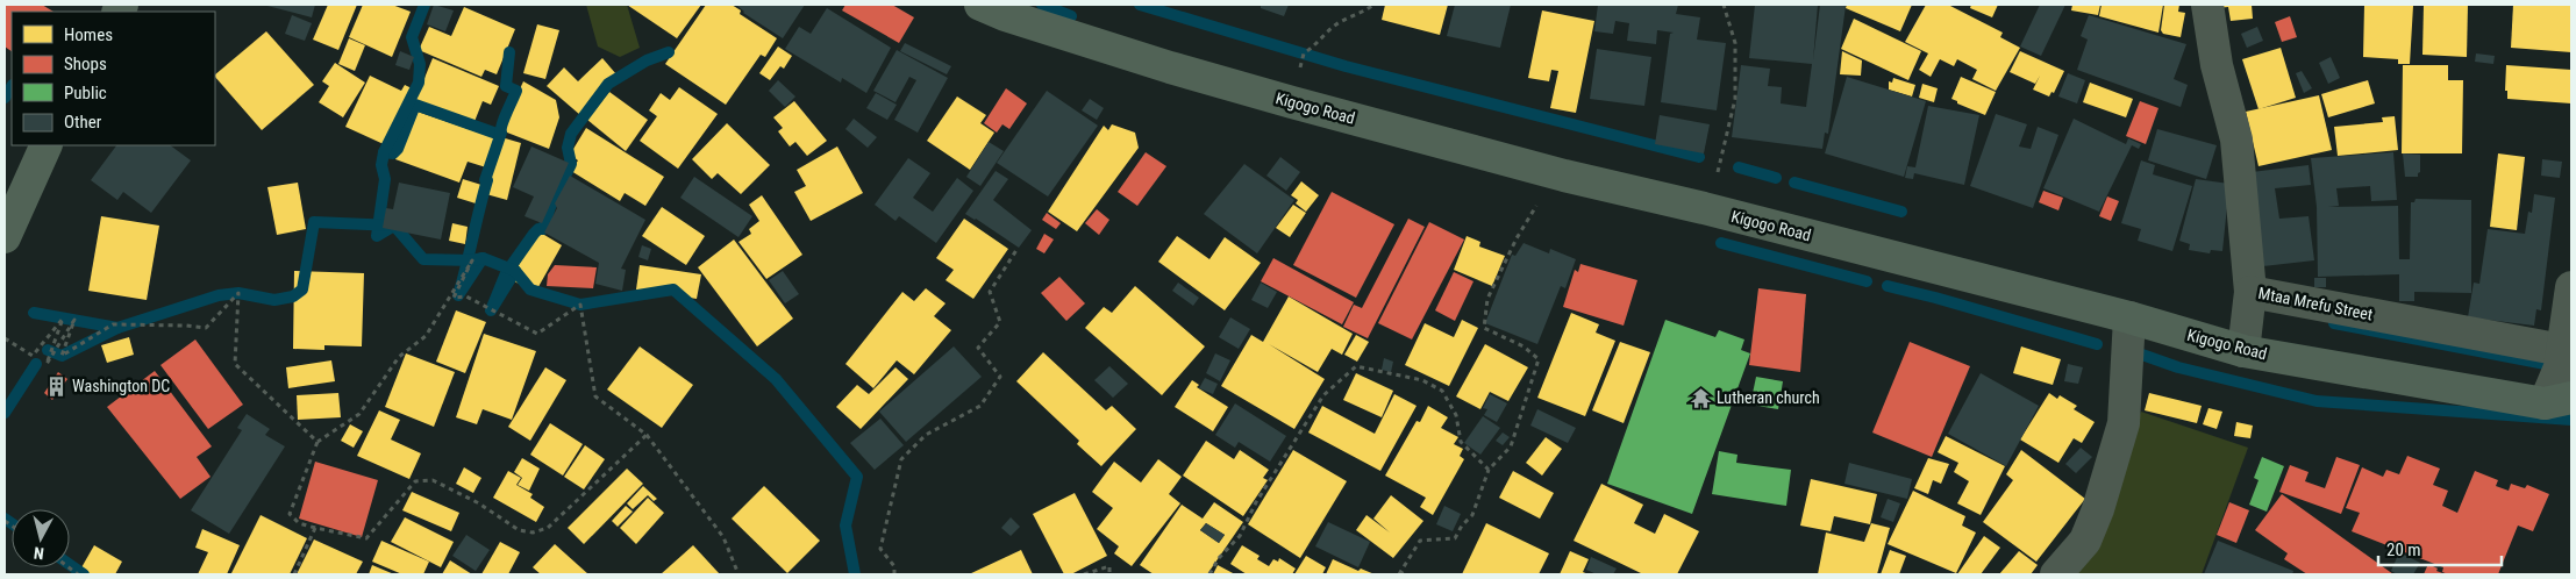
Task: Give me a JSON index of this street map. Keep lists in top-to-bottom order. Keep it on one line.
{"streets":{"main road":["Kigogo Road"],"street":["Mtaa Mrefu Street"]},"places":{"building":["Washington DC"],"temple":["Lutheran church"]},"legend":["Homes","Shops","Public","Other"],"scale_bar":"20 m","north":"bottom"}
